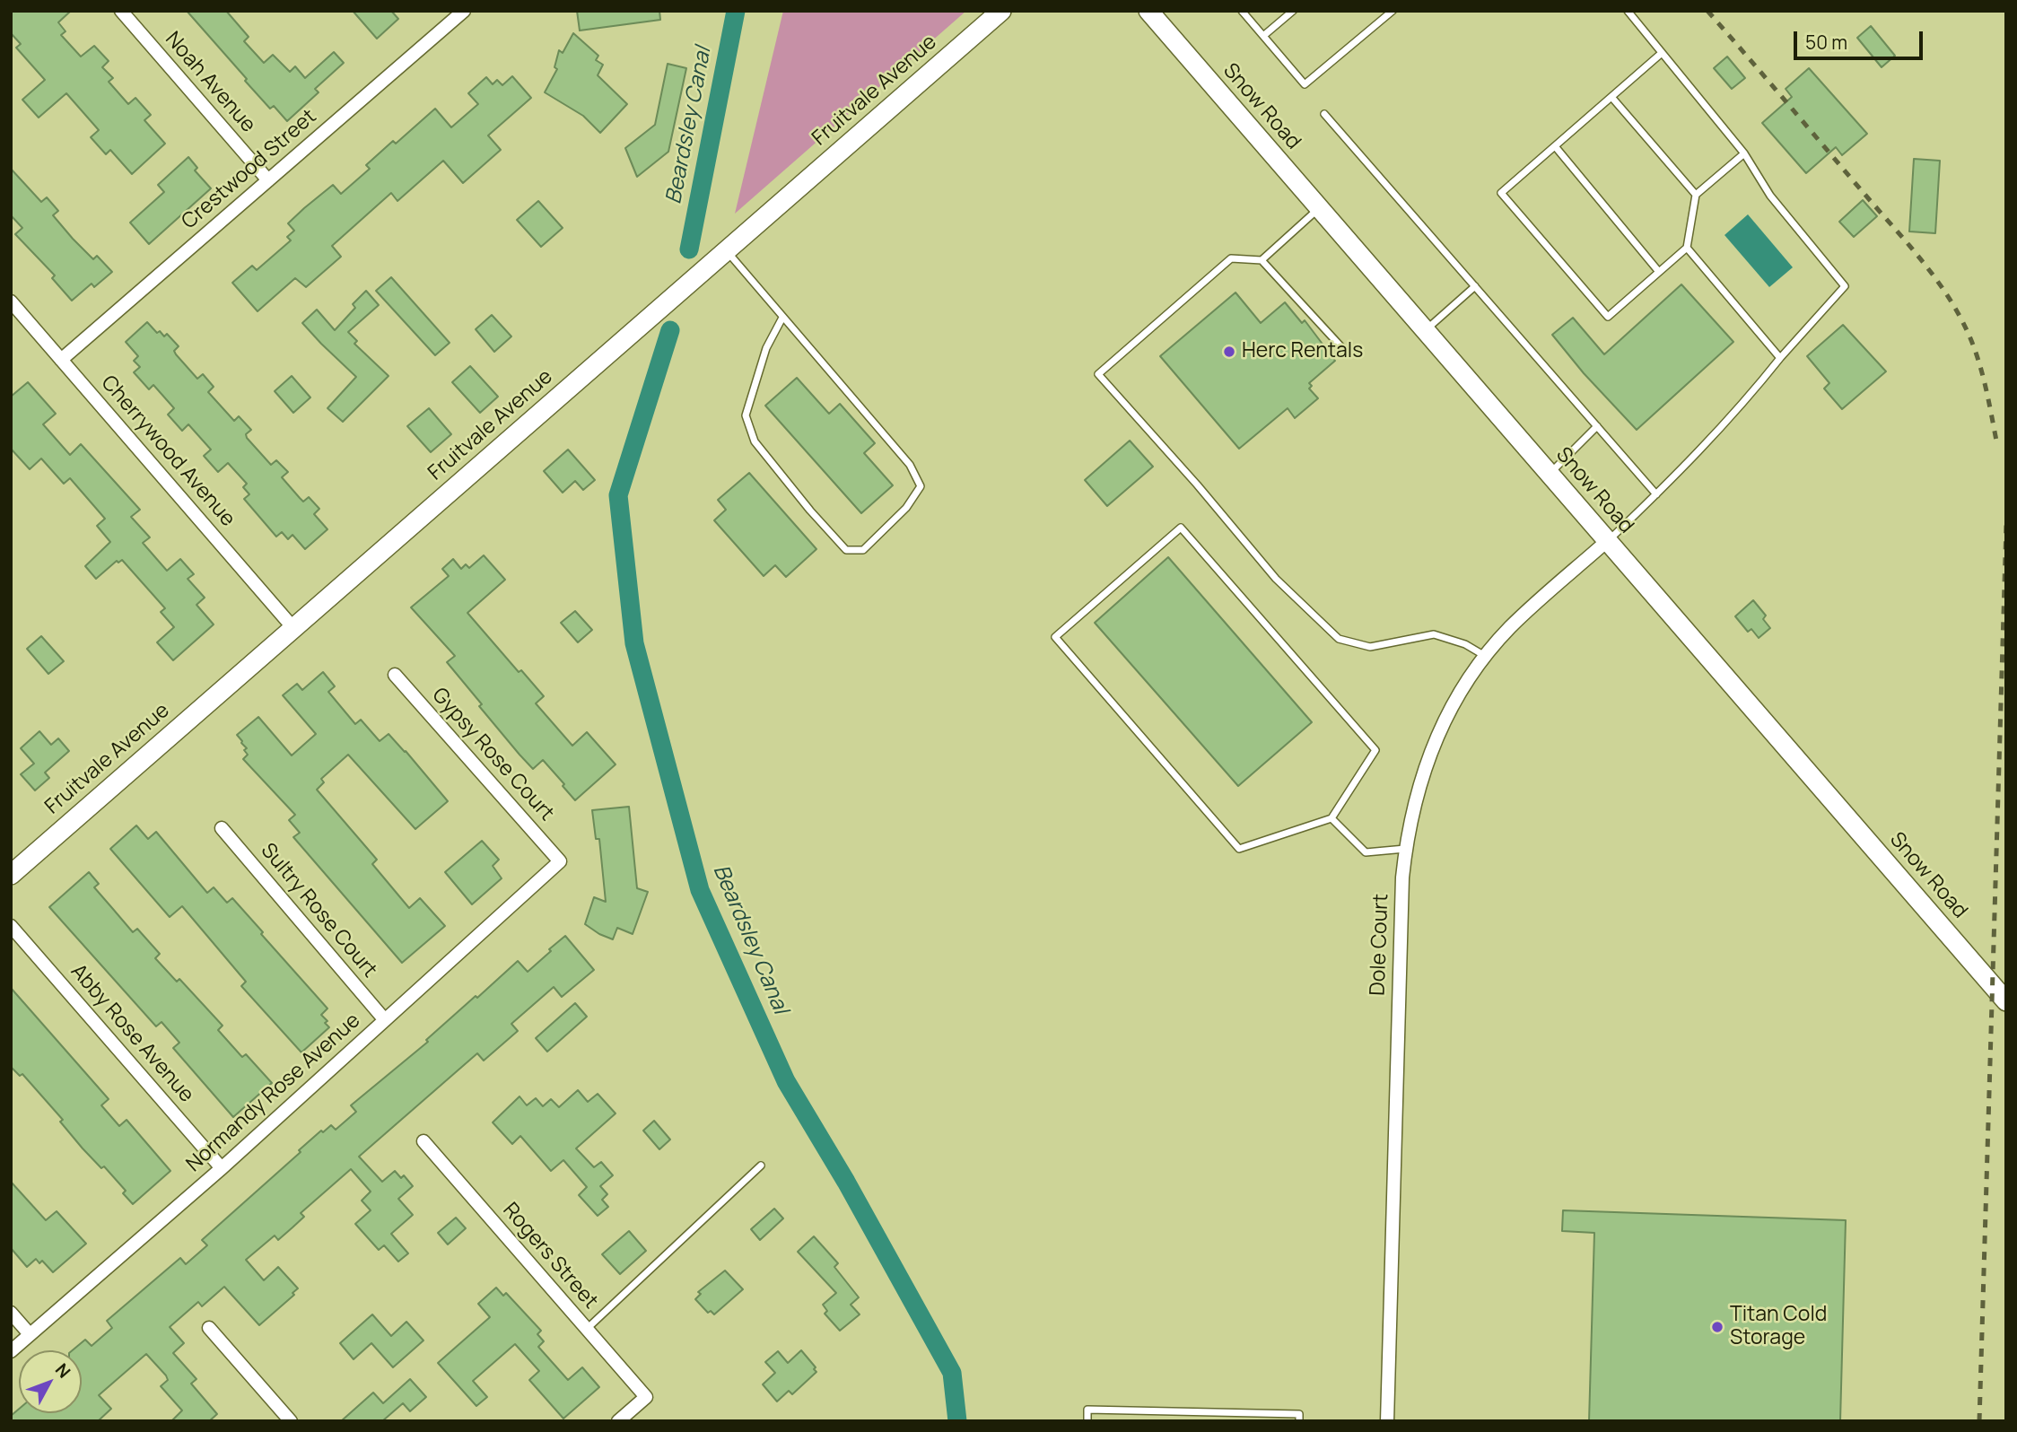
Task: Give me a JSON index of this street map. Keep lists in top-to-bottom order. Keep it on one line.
{"streets":{"main road":["Fruitvale Avenue","Snow Road"],"street":["Noah Avenue","Crestwood Street","Cherrywood Avenue","Gypsy Rose Court","Sultry Rose Court","Dole Court","Abby Rose Avenue","Normandy Rose Avenue","Rogers Street"]},"crossings":[["Noah Avenue","Crestwood Street"],["Fruitvale Avenue","Cherrywood Avenue"],["Snow Road","Dole Court"],["Crestwood Street","Cherrywood Avenue"],["Gypsy Rose Court","Normandy Rose Avenue"],["Sultry Rose Court","Normandy Rose Avenue"],["Abby Rose Avenue","Normandy Rose Avenue"]],"water":["Beardsley Canal"],"places":["Herc Rentals","Titan Cold Storage"],"scale_bar":"50 m","north":"top right"}
